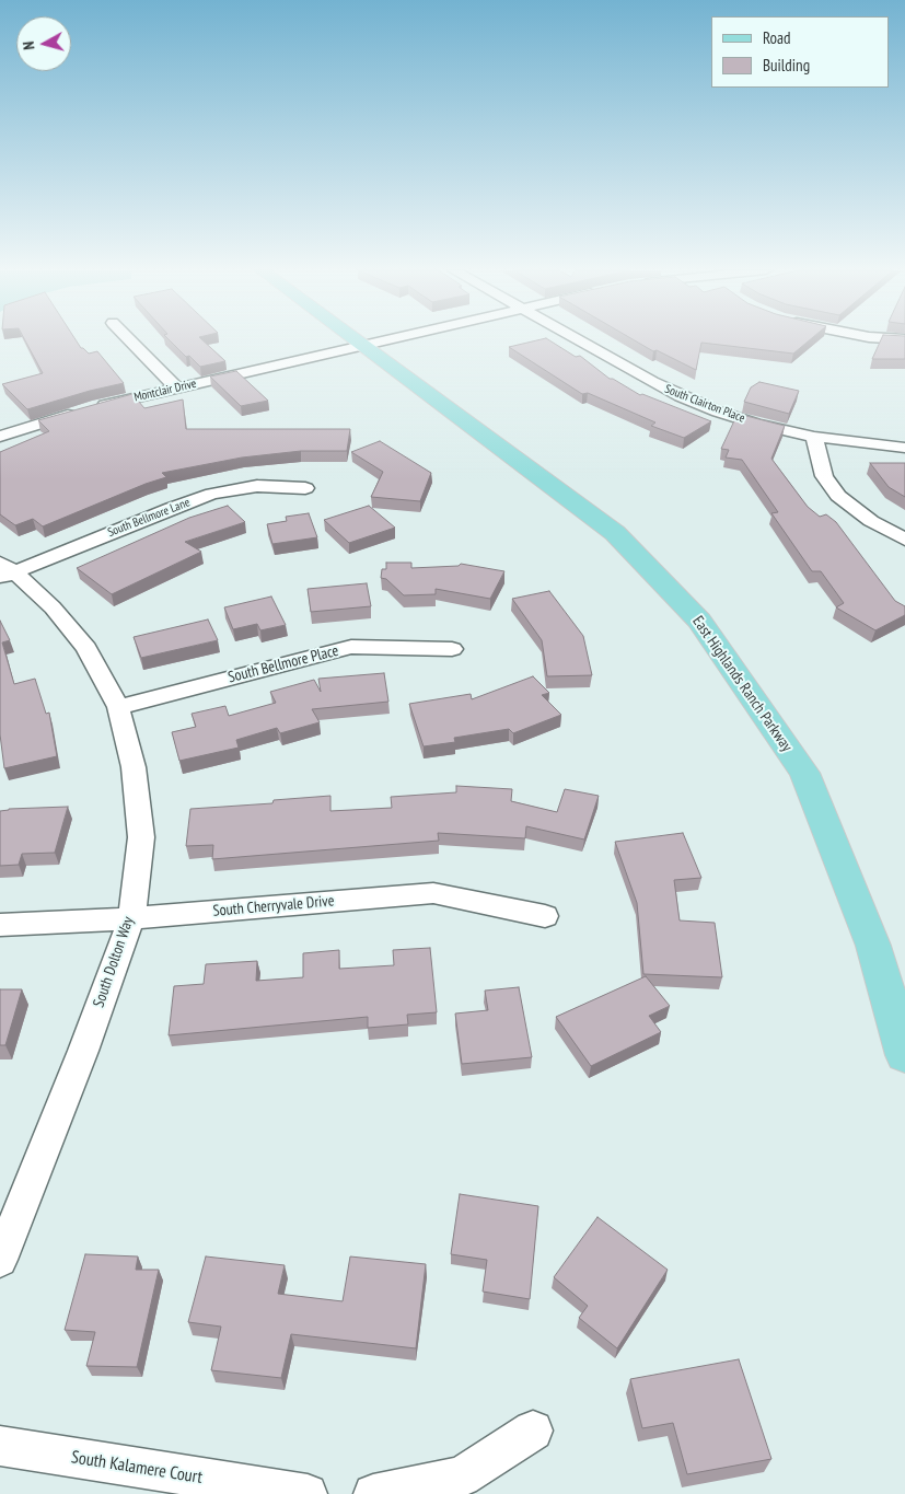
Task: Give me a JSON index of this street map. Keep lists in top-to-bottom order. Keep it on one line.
{"streets":{"main road":["East Highlands Ranch Parkway"],"street":["Montclair Drive","South Clairton Place","South Bellmore Lane","South Bellmore Place","South Cherryvale Drive","South Dolton Way","South Kalamere Court"]},"crossings":[["Montclair Drive","East Highlands Ranch Parkway"],["South Bellmore Lane","South Dolton Way"],["South Bellmore Place","South Dolton Way"],["South Cherryvale Drive","South Dolton Way"]],"legend":["Road","Building"],"north":"left"}
